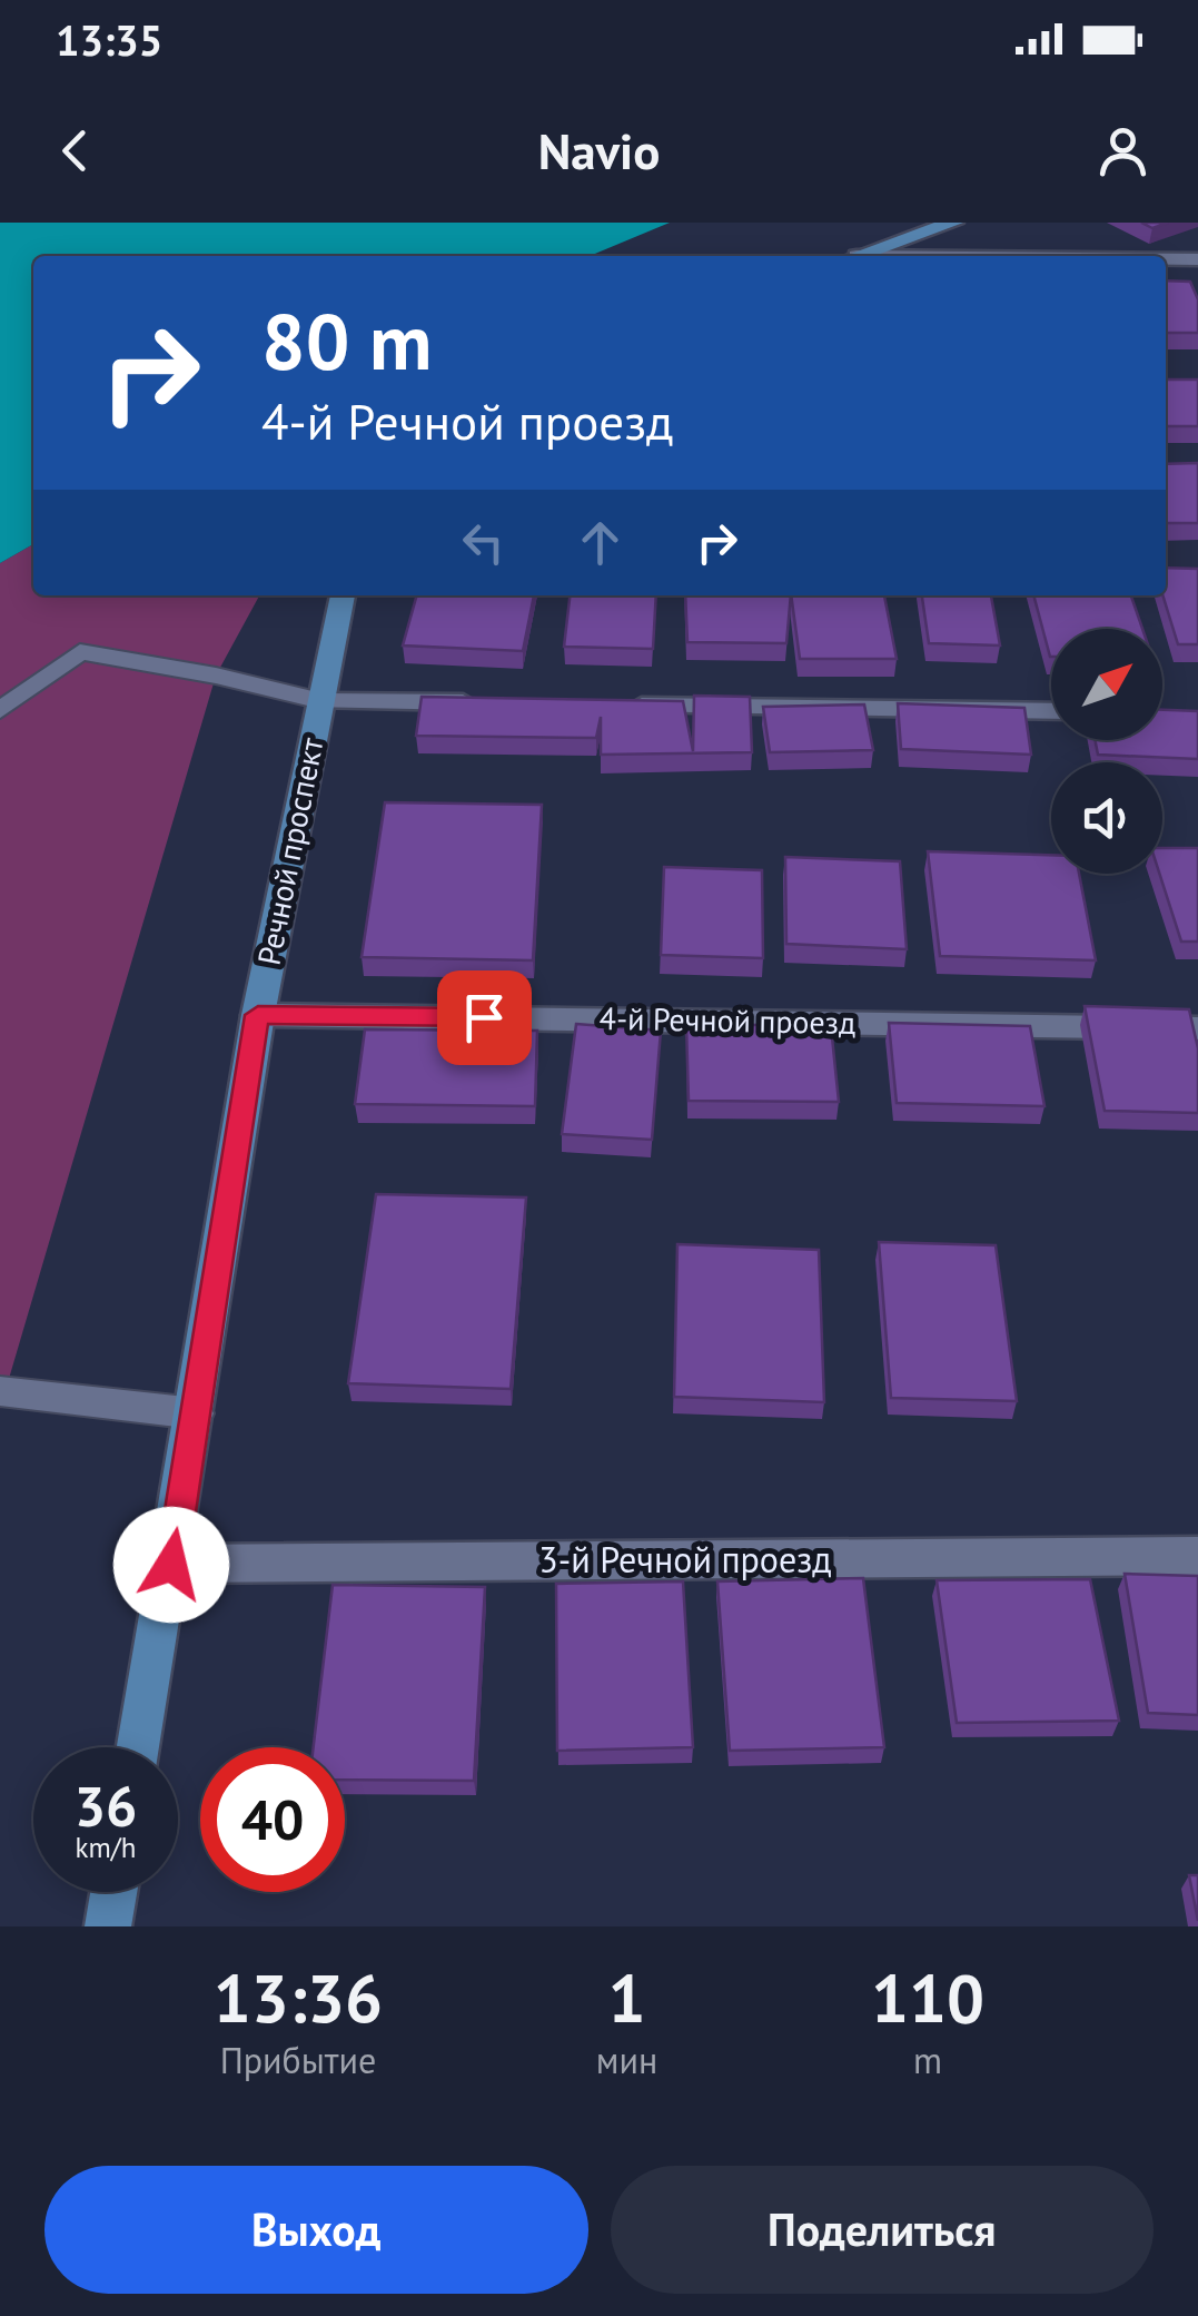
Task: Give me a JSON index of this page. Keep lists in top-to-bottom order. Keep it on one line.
{"streets":{"street":["Речной проспект","4-й Речной проезд","3-й Речной проезд"]},"crossings":[["Речной проспект","4-й Речной проезд"],["Речной проспект","3-й Речной проезд"]],"north":"top right","page":{"status":"13:35","header":"Navio","turn":["80 m","4-й Речной проезд"],"speed":"36 km/h","limit":"40","eta":["13:36","Прибытие","1","мин","110","m"],"buttons":["Выход","Поделиться"]}}
